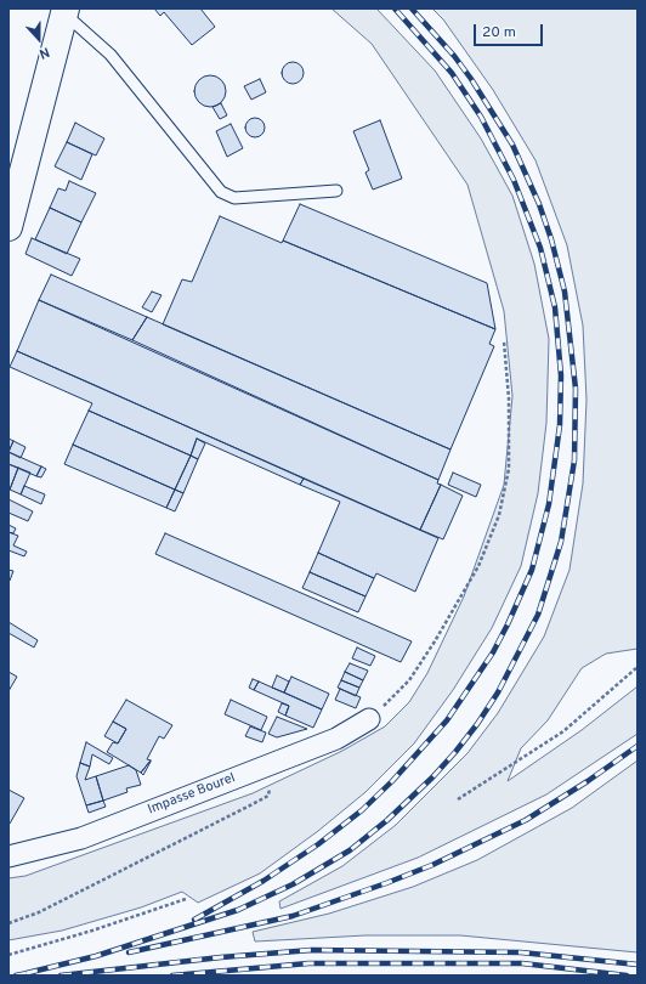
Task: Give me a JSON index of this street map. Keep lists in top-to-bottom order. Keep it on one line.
{"streets":{"street":["Impasse Bourel"]},"scale_bar":"20 m","north":"bottom"}
